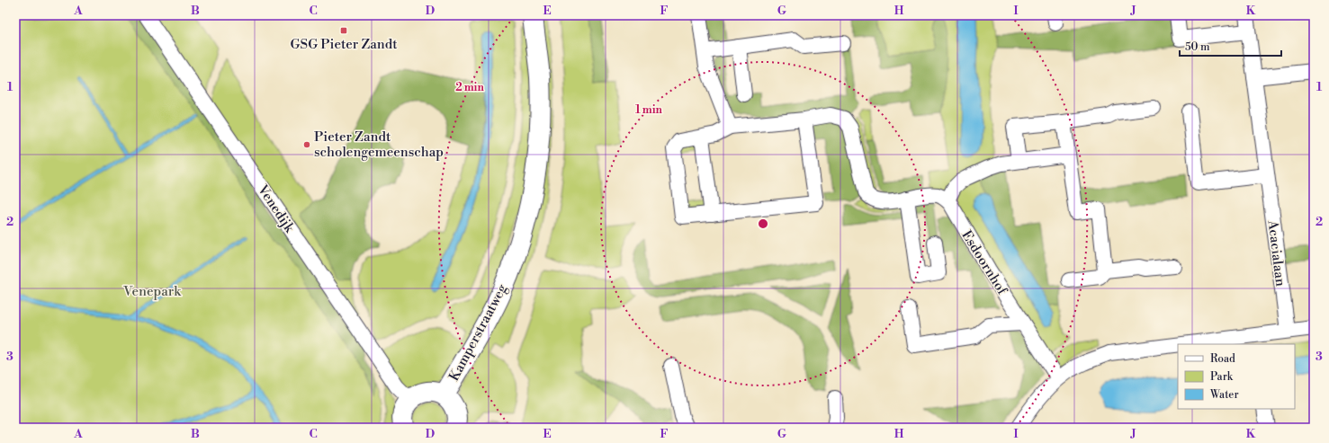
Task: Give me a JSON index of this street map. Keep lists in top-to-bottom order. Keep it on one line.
{"streets":{"main road":["Kamperstraatweg"],"street":["Venedijk","Acacialaan","Esdoornhof"]},"parks":["Venepark"],"places":{"transit":["GSG Pieter Zandt"],"other":["Pieter Zandt scholengemeenschap"]},"legend":["Road","Park","Water"],"scale_bar":"50 m","grid":{"columns":["A","B","C","D","E","F","G","H","I","J","K"],"rows":["1","2","3"]},"rings":["2 min","1 min"]}
